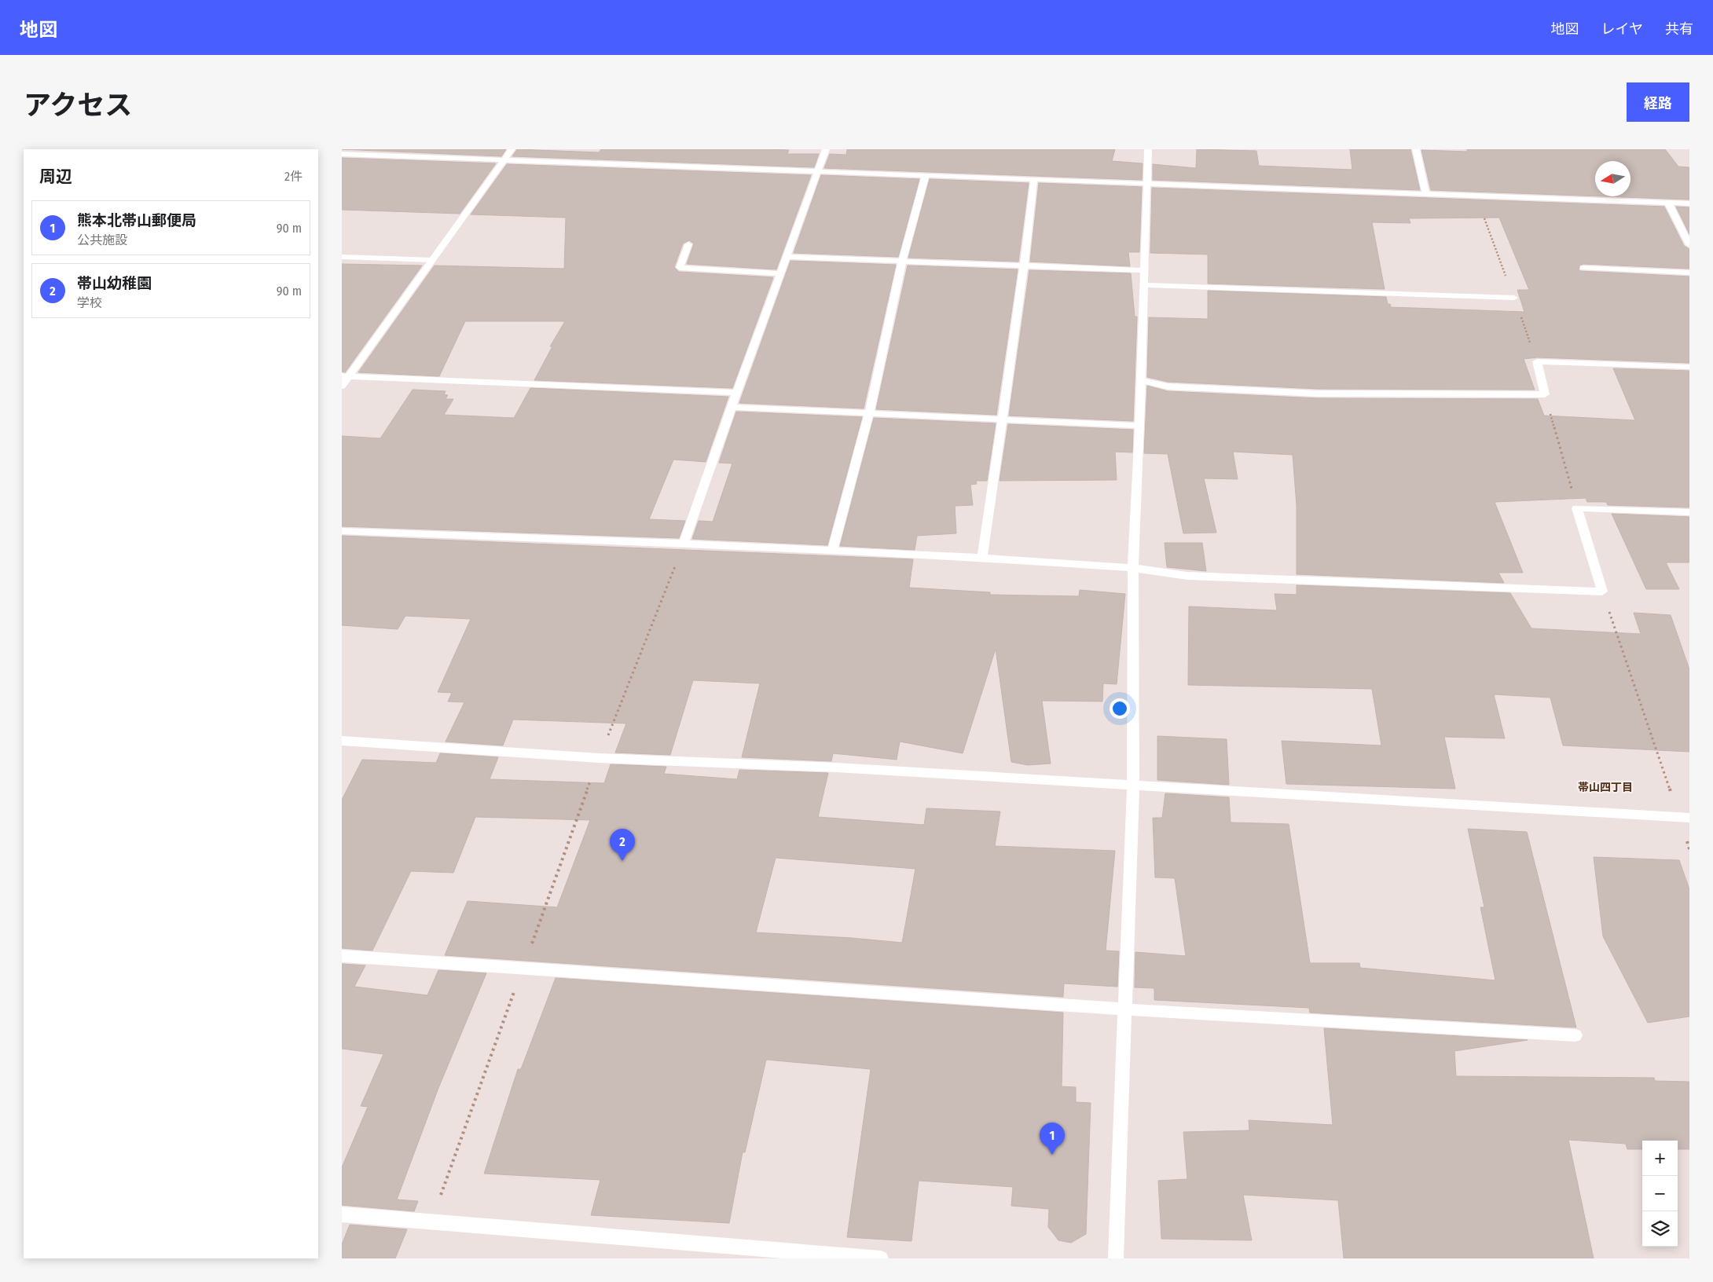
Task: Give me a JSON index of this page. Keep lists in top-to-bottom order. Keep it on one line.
{"districts":["帯山四丁目"],"north":"left","page":{"header":"地図","nav":["地図","レイヤ","共有"],"title":"アクセス","buttons":"経路","heading":["周辺","2件"],"list":[{"mark":"1","name":"熊本北帯山郵便局","note":"公共施設","value":"90 m"},{"mark":"2","name":"帯山幼稚園","note":"学校","value":"90 m"}],"pins":["2","1"],"map_buttons":["+","−"]}}
